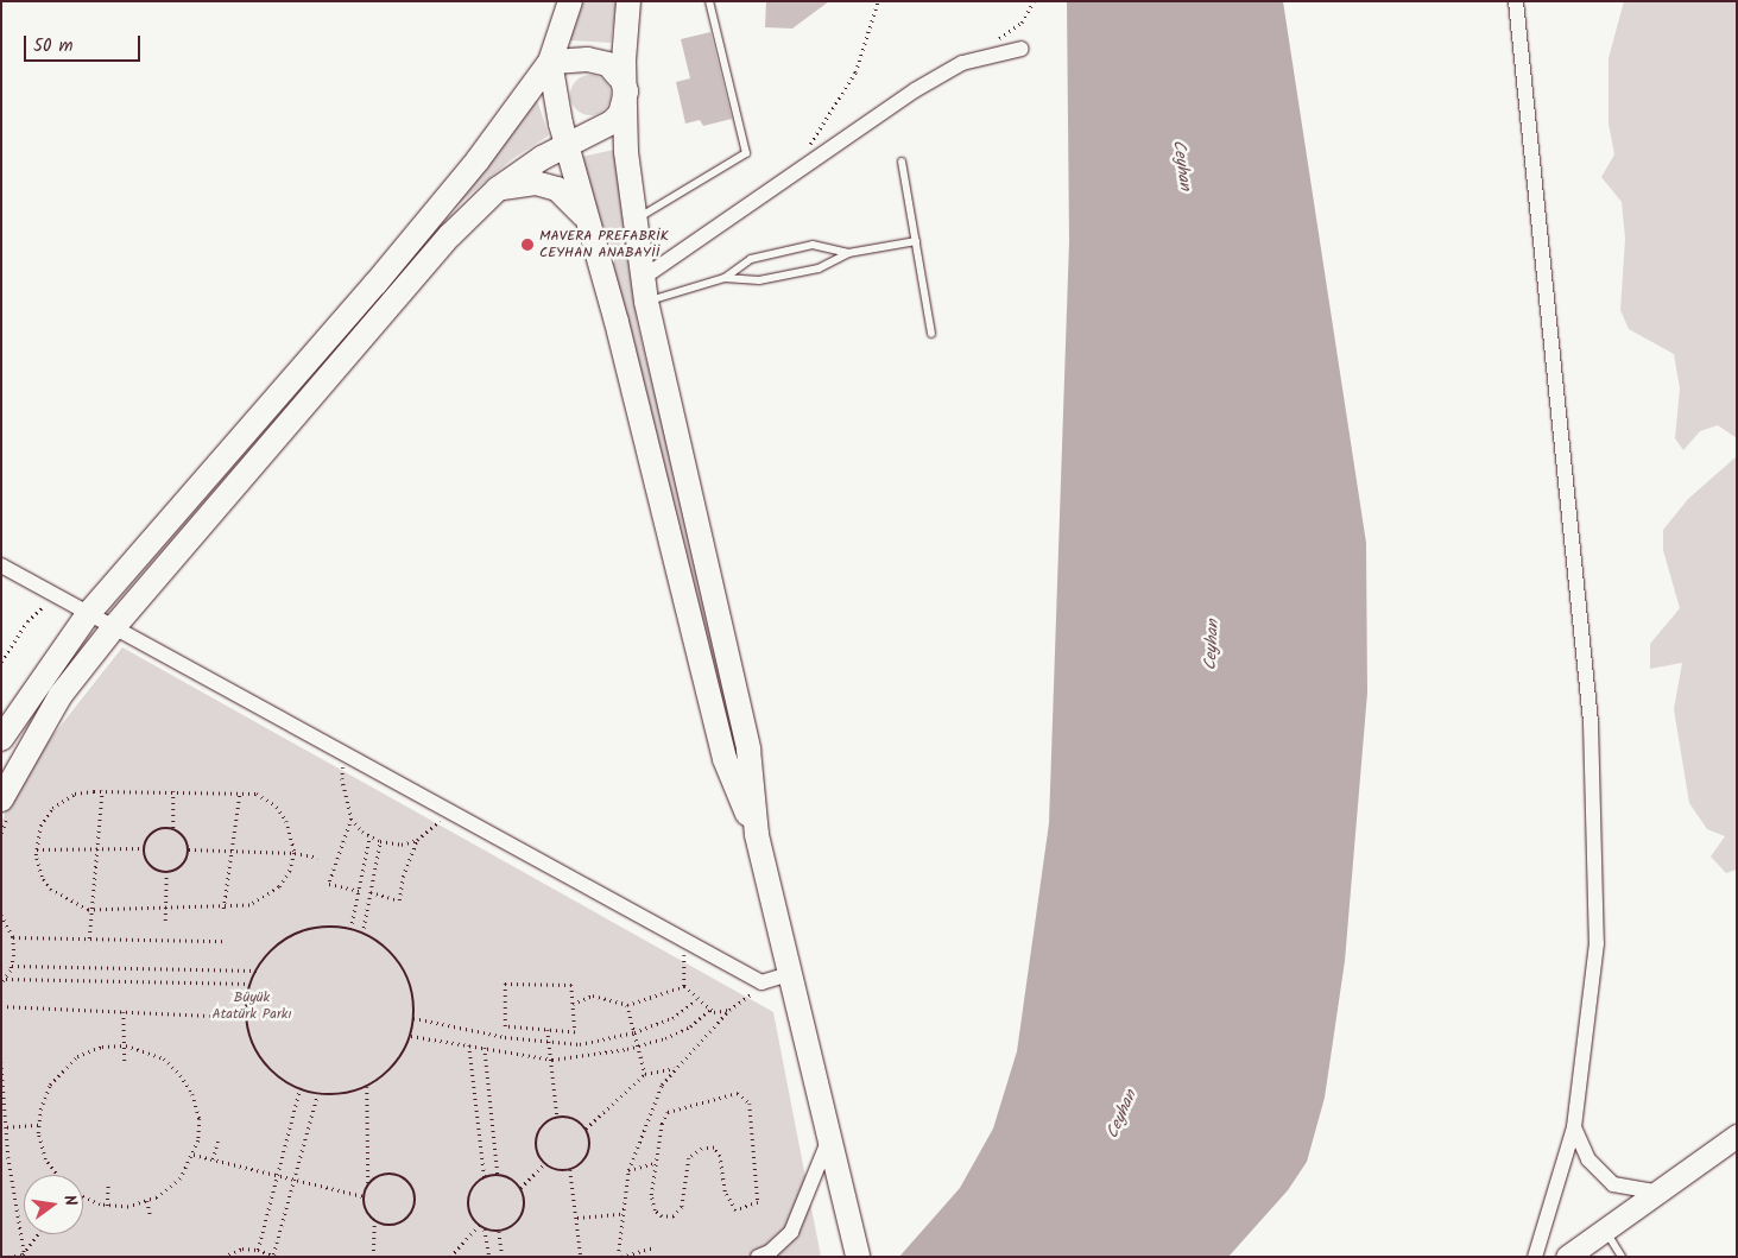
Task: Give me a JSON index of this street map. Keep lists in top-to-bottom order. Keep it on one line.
{"water":["Ceyhan"],"parks":["Büyük Atatürk Parkı"],"places":["MAVERA PREFABRİK CEYHAN ANABAYİİ"],"scale_bar":"50 m","north":"right"}
